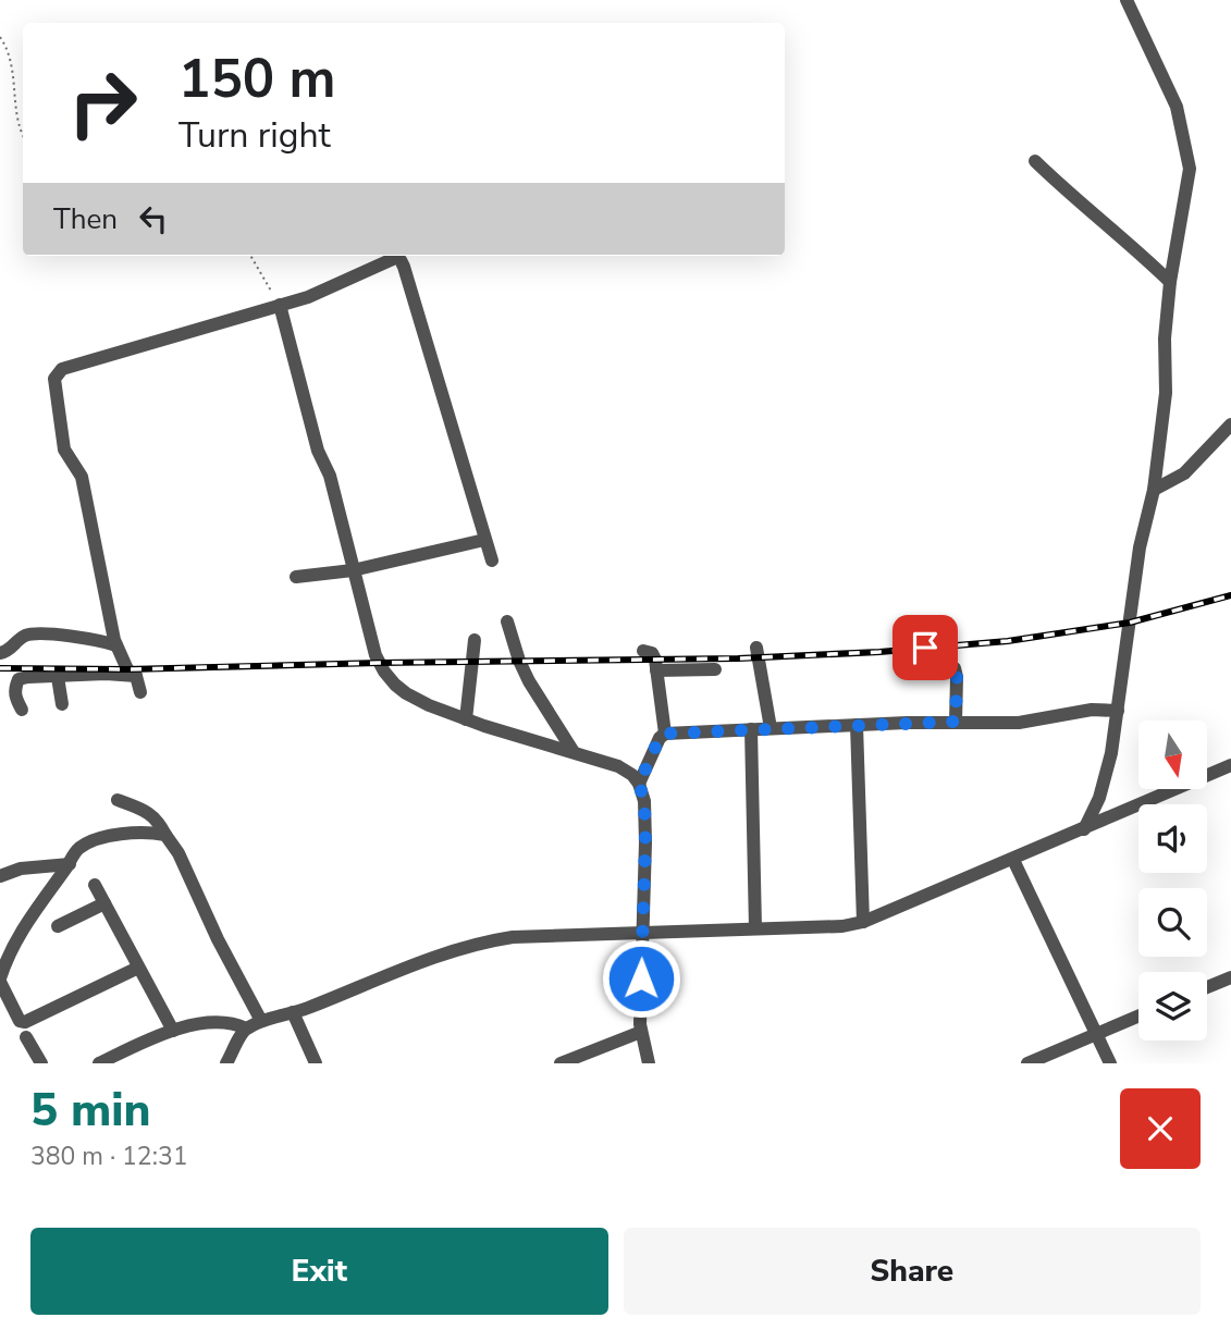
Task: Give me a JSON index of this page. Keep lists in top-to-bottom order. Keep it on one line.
{"north":"bottom","page":{"turn":["150 m","Turn right"],"then":"Then","heading":["5 min","380 m · 12:31"],"buttons":["Exit","Share"]}}
